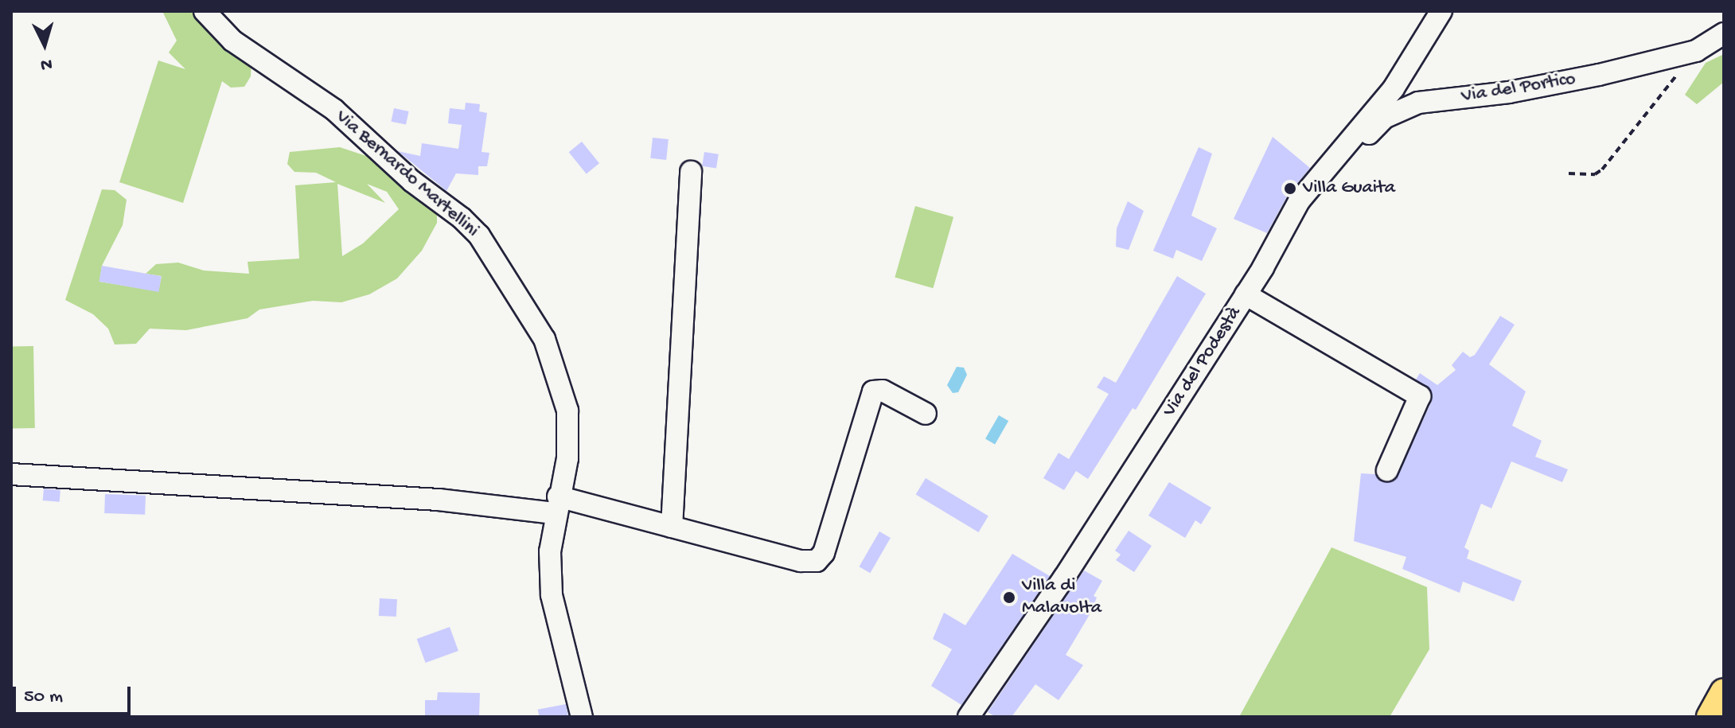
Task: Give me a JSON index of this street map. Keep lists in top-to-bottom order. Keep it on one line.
{"streets":{"street":["Via del Portico","Via Bernardo Martellini","Via del Podestà"]},"crossings":[["Via del Portico","Via del Podestà"]],"places":["Villa Guaita","Villa di Malavolta"],"scale_bar":"50 m","north":"bottom"}
